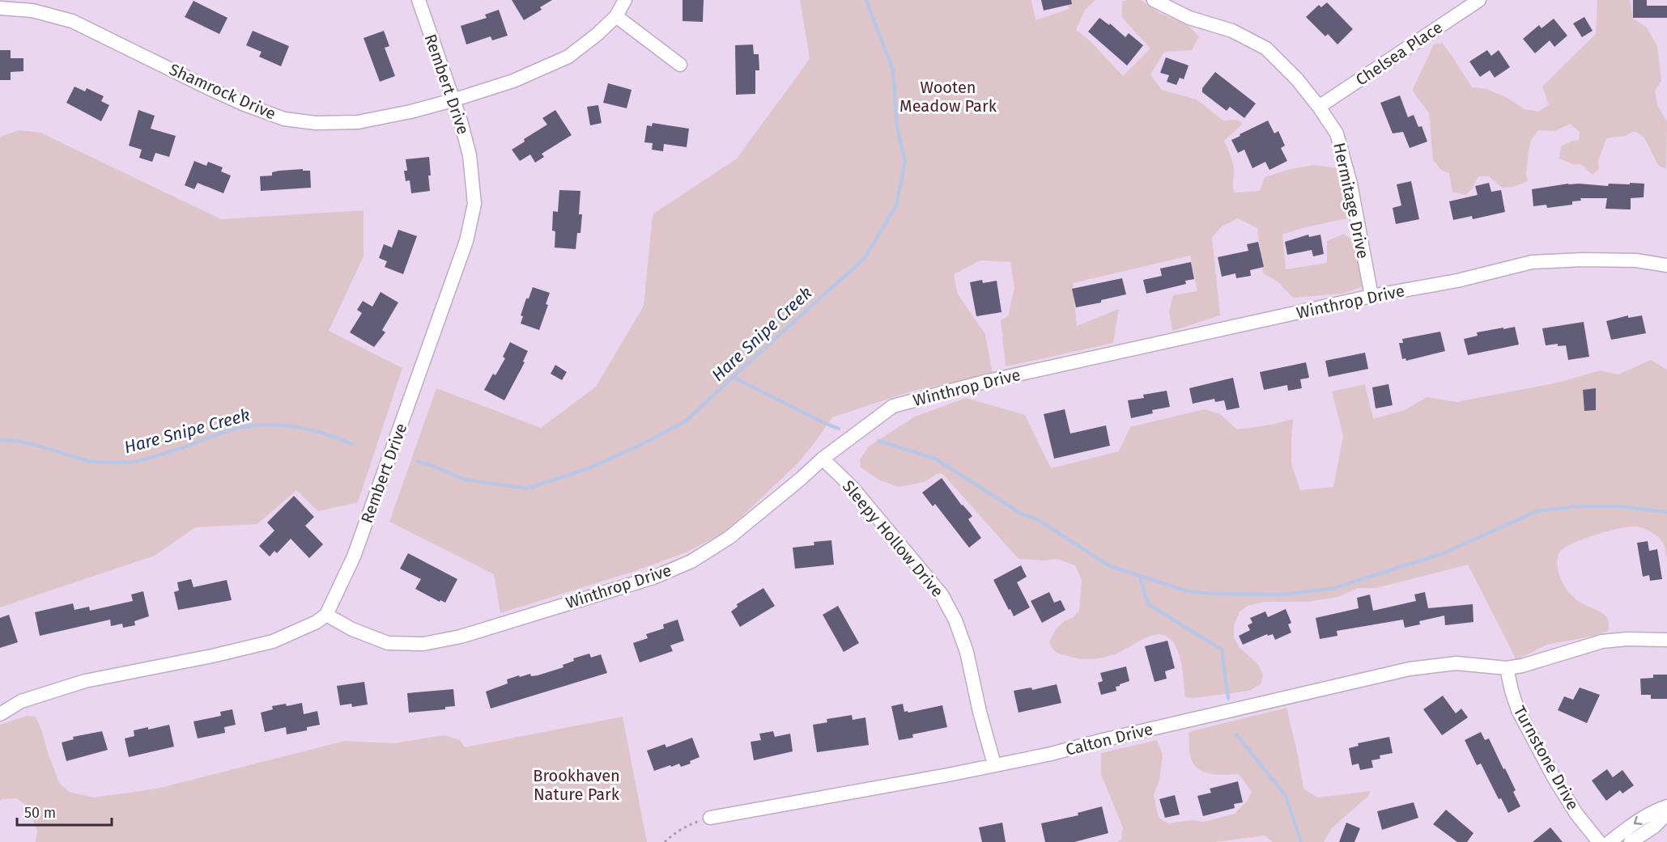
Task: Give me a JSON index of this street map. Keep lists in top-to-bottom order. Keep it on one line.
{"streets":{"street":["Chelsea Place","Rembert Drive","Shamrock Drive","Hermitage Drive","Winthrop Drive","Sleepy Hollow Drive","Calton Drive","Turnstone Drive"]},"crossings":[["Chelsea Place","Hermitage Drive"],["Rembert Drive","Shamrock Drive"],["Rembert Drive","Winthrop Drive"],["Hermitage Drive","Winthrop Drive"],["Winthrop Drive","Sleepy Hollow Drive"],["Sleepy Hollow Drive","Calton Drive"],["Calton Drive","Turnstone Drive"]],"water":["Hare Snipe Creek"],"parks":["Wooten Meadow Park","Brookhaven Nature Park"],"scale_bar":"50 m"}
